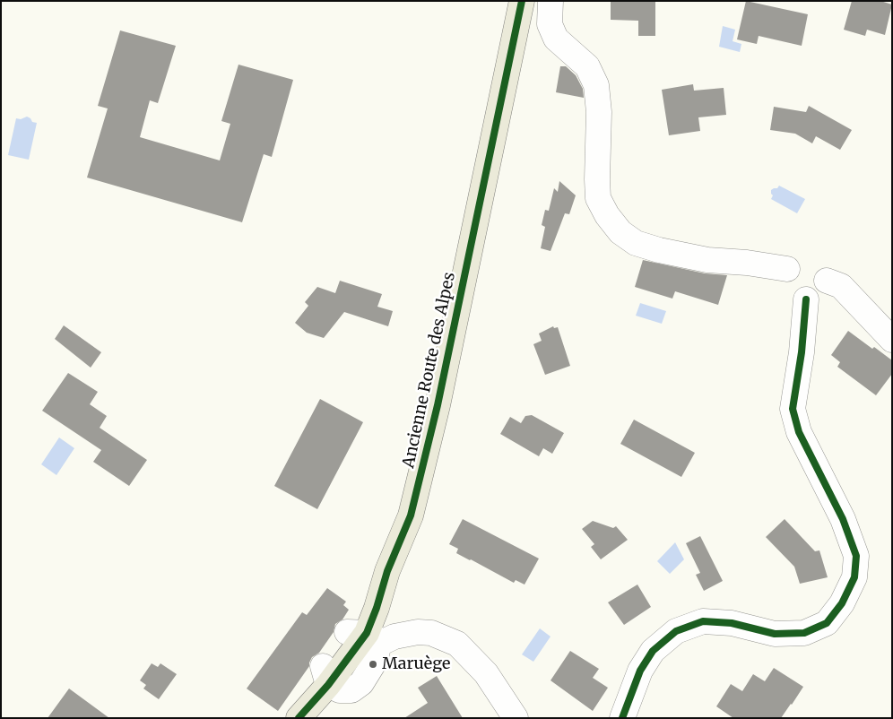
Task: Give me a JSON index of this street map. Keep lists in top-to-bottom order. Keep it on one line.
{"streets":{"main road":["Ancienne Route des Alpes"]},"places":["Maruège"]}
